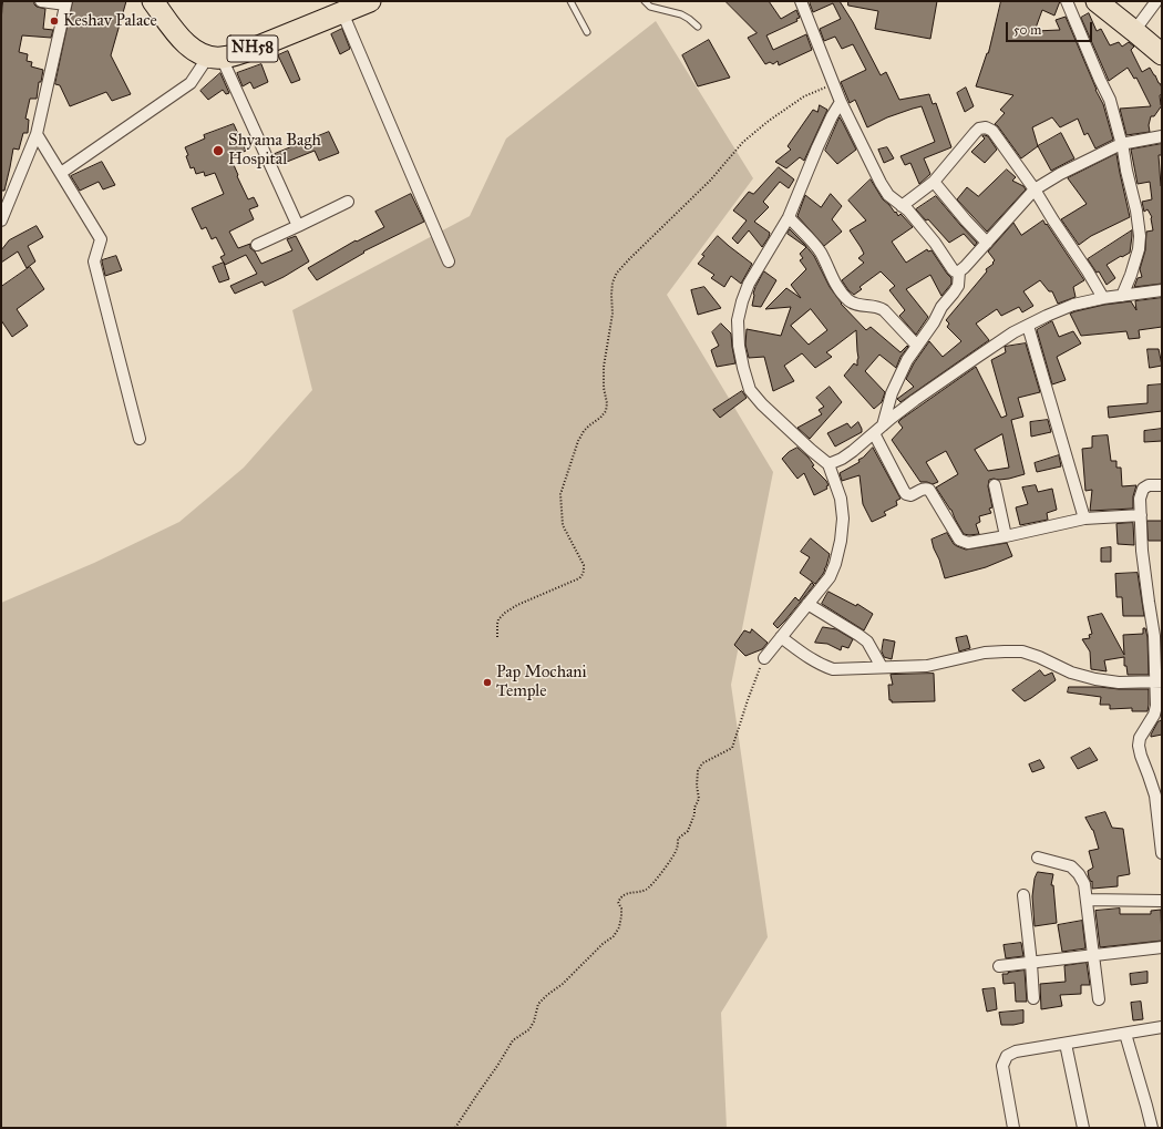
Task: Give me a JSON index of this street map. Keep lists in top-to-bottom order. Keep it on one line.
{"streets":{"highway":["NH58"]},"places":["Keshav Palace","Shyama Bagh Hospital","Pap Mochani Temple"],"scale_bar":"50 m"}
